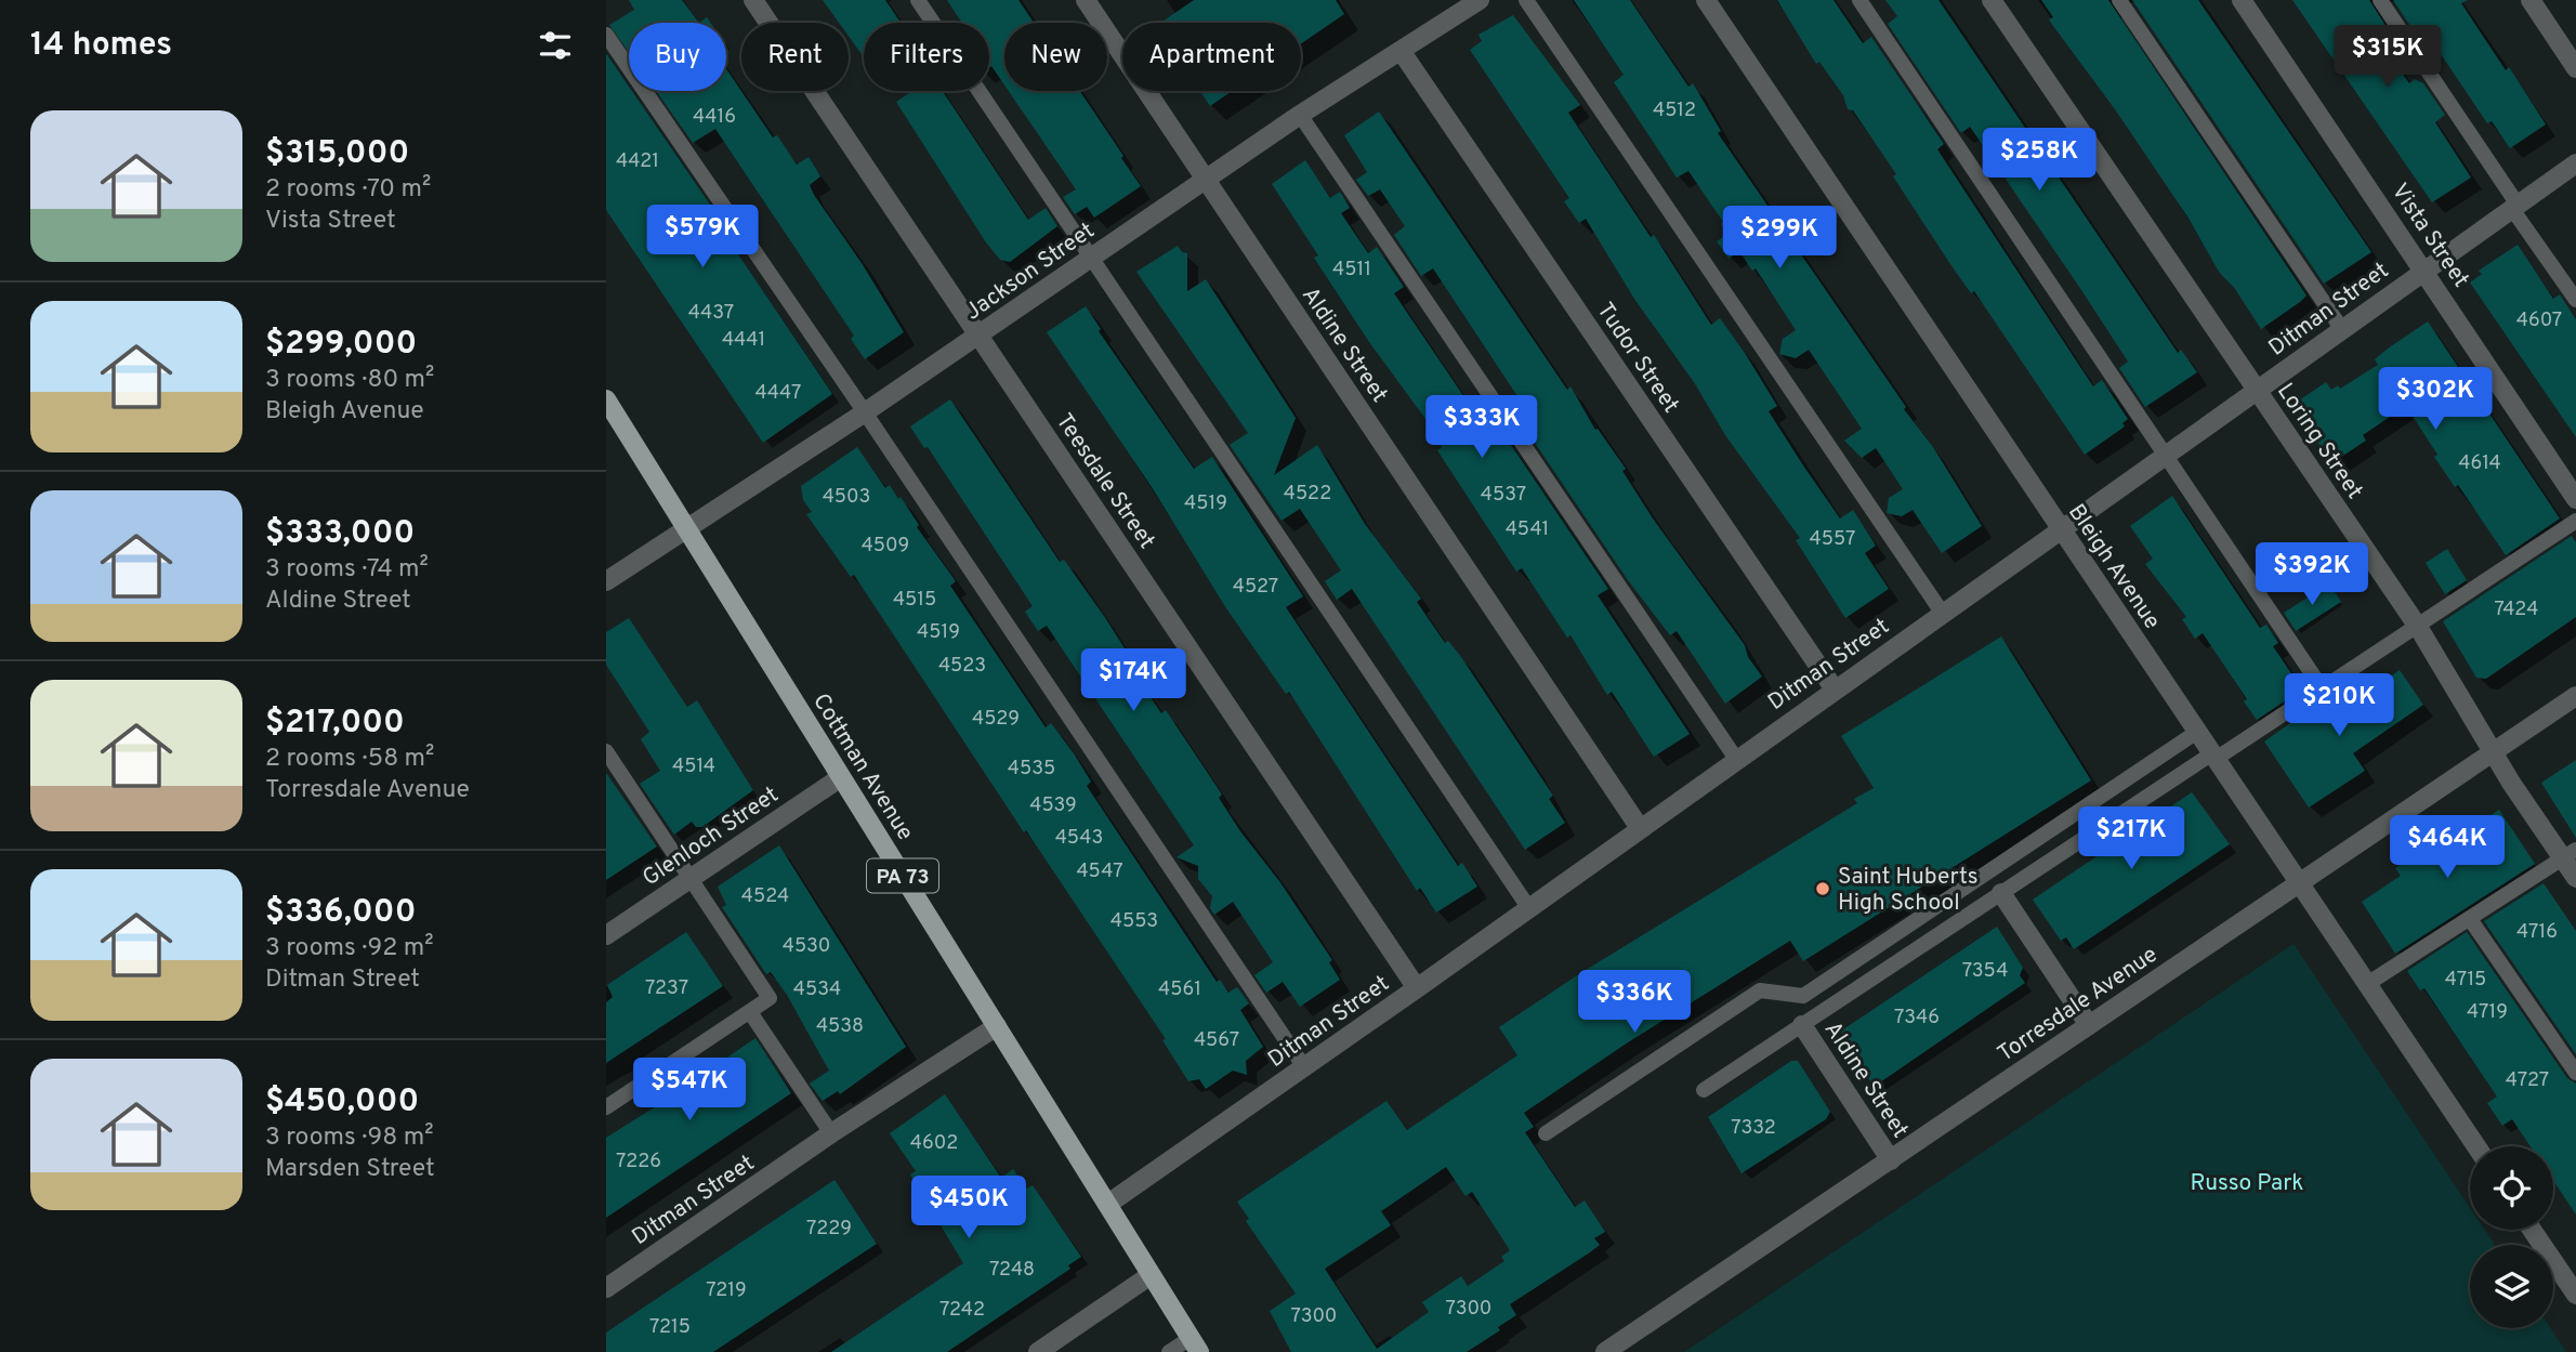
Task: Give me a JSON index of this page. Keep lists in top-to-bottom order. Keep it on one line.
{"streets":{"main road":["Cottman Avenue","PA 73"],"street":["Vista Street","Jackson Street","Ditman Street","Aldine Street","Tudor Street","Loring Street","Teesdale Street","Bleigh Avenue","Glenloch Street","Torresdale Avenue"]},"crossings":[["Vista Street","Ditman Street"],["Jackson Street","Aldine Street"],["Jackson Street","Tudor Street"],["Jackson Street","Teesdale Street"],["Jackson Street","Cottman Avenue"],["Ditman Street","Aldine Street"],["Ditman Street","Tudor Street"],["Ditman Street","Loring Street"],["Ditman Street","Teesdale Street"],["Ditman Street","Bleigh Avenue"],["Ditman Street","Cottman Avenue"],["Aldine Street","Torresdale Avenue"],["Loring Street","Torresdale Avenue"],["Bleigh Avenue","Torresdale Avenue"],["Cottman Avenue","Glenloch Street"]],"parks":["Russo Park"],"places":["Saint Huberts High School"],"house_numbers":["4512","4416","4421","4511","4437","4607","4441","4447","4614","4522","4537","4503","4519","4541","4557","4509","4527","4515","7424","4519","4523","4529","4514","4535","4539","4543","4547","4524","4553","4716","4530","7354","4715","7237","4534","4561","4719","7346","4538","4567","4727","7332","4602","7226","7229","7248","7219","7300","7242","7300","7215"],"page":{"heading":"14 homes","chip":["Buy","Rent","Filters","New","Apartment"],"price":["$315K","$258K","$579K","$299K","$302K","$333K","$392K","$174K","$210K","$217K","$464K","$336K","$547K","$450K"],"list":[{"name":"$315,000","note":"2 rooms · 70 m² · Vista Street"},{"name":"$299,000","note":"3 rooms · 80 m² · Bleigh Avenue"},{"name":"$333,000","note":"3 rooms · 74 m² · Aldine Street"},{"name":"$217,000","note":"2 rooms · 58 m² · Torresdale Avenue"},{"name":"$336,000","note":"3 rooms · 92 m² · Ditman Street"},{"name":"$450,000","note":"3 rooms · 98 m² · Marsden Street"}]}}
